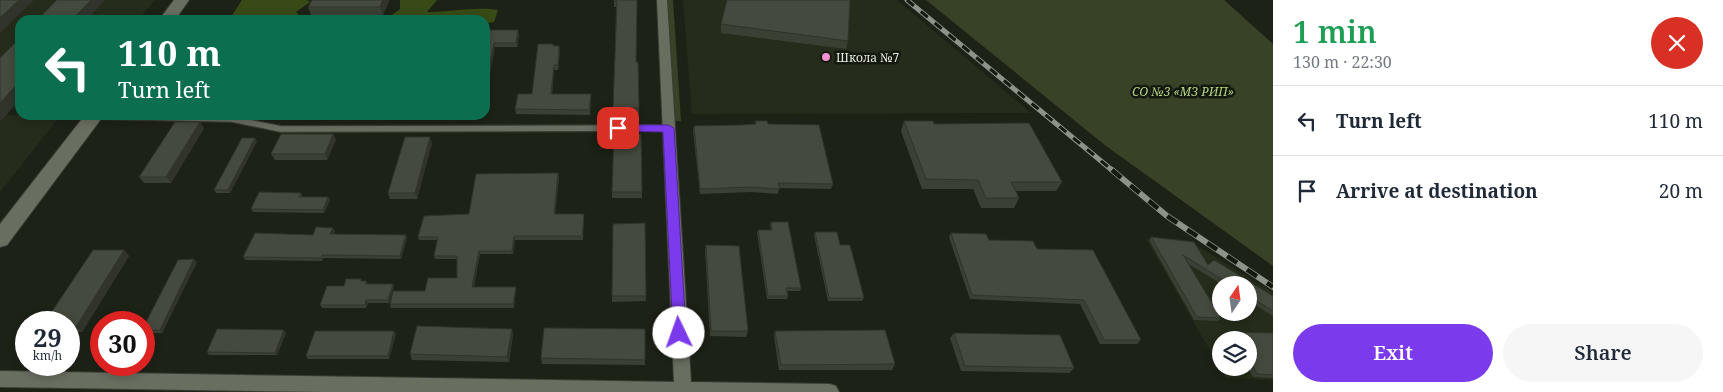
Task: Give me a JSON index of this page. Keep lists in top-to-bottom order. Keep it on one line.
{"parks":["СО №3 «МЗ РИП»"],"places":["Школа №7"],"north":"top","page":{"heading":["1 min","130 m · 22:30"],"turn":["110 m","Turn left"],"list":[{"name":"Turn left","value":"110 m"},{"name":"Arrive at destination","value":"20 m"}],"speed":"29 km/h","limit":"30","buttons":["Exit","Share"]}}
